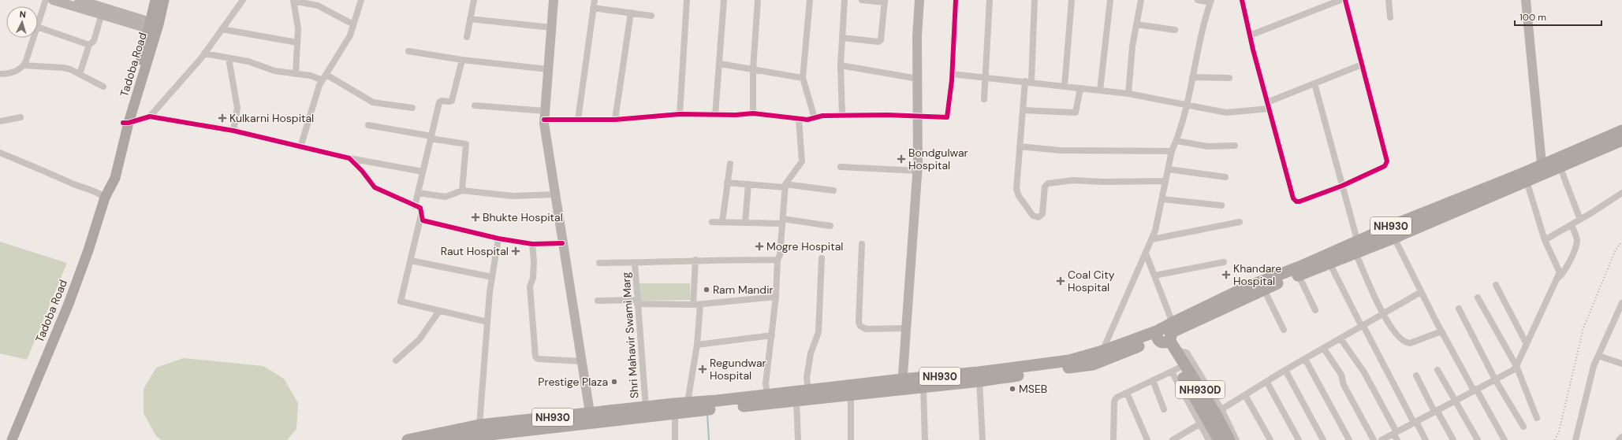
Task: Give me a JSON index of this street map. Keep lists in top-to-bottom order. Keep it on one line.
{"streets":{"highway":["NH930","NH930D"],"main road":["Tadoba Road"],"street":["Shri Mahavir Swami Marg"]},"crossings":[["NH930","Shri Mahavir Swami Marg"],["NH930","NH930D"]],"places":{"health":["Kulkarni Hospital","Bondgulwar Hospital","Bhukte Hospital","Mogre Hospital","Raut Hospital","Khandare Hospital","Coal City Hospital","Regundwar Hospital"],"other":["Ram Mandir","Prestige Plaza","MSEB"]},"scale_bar":"100 m","north":"top"}
